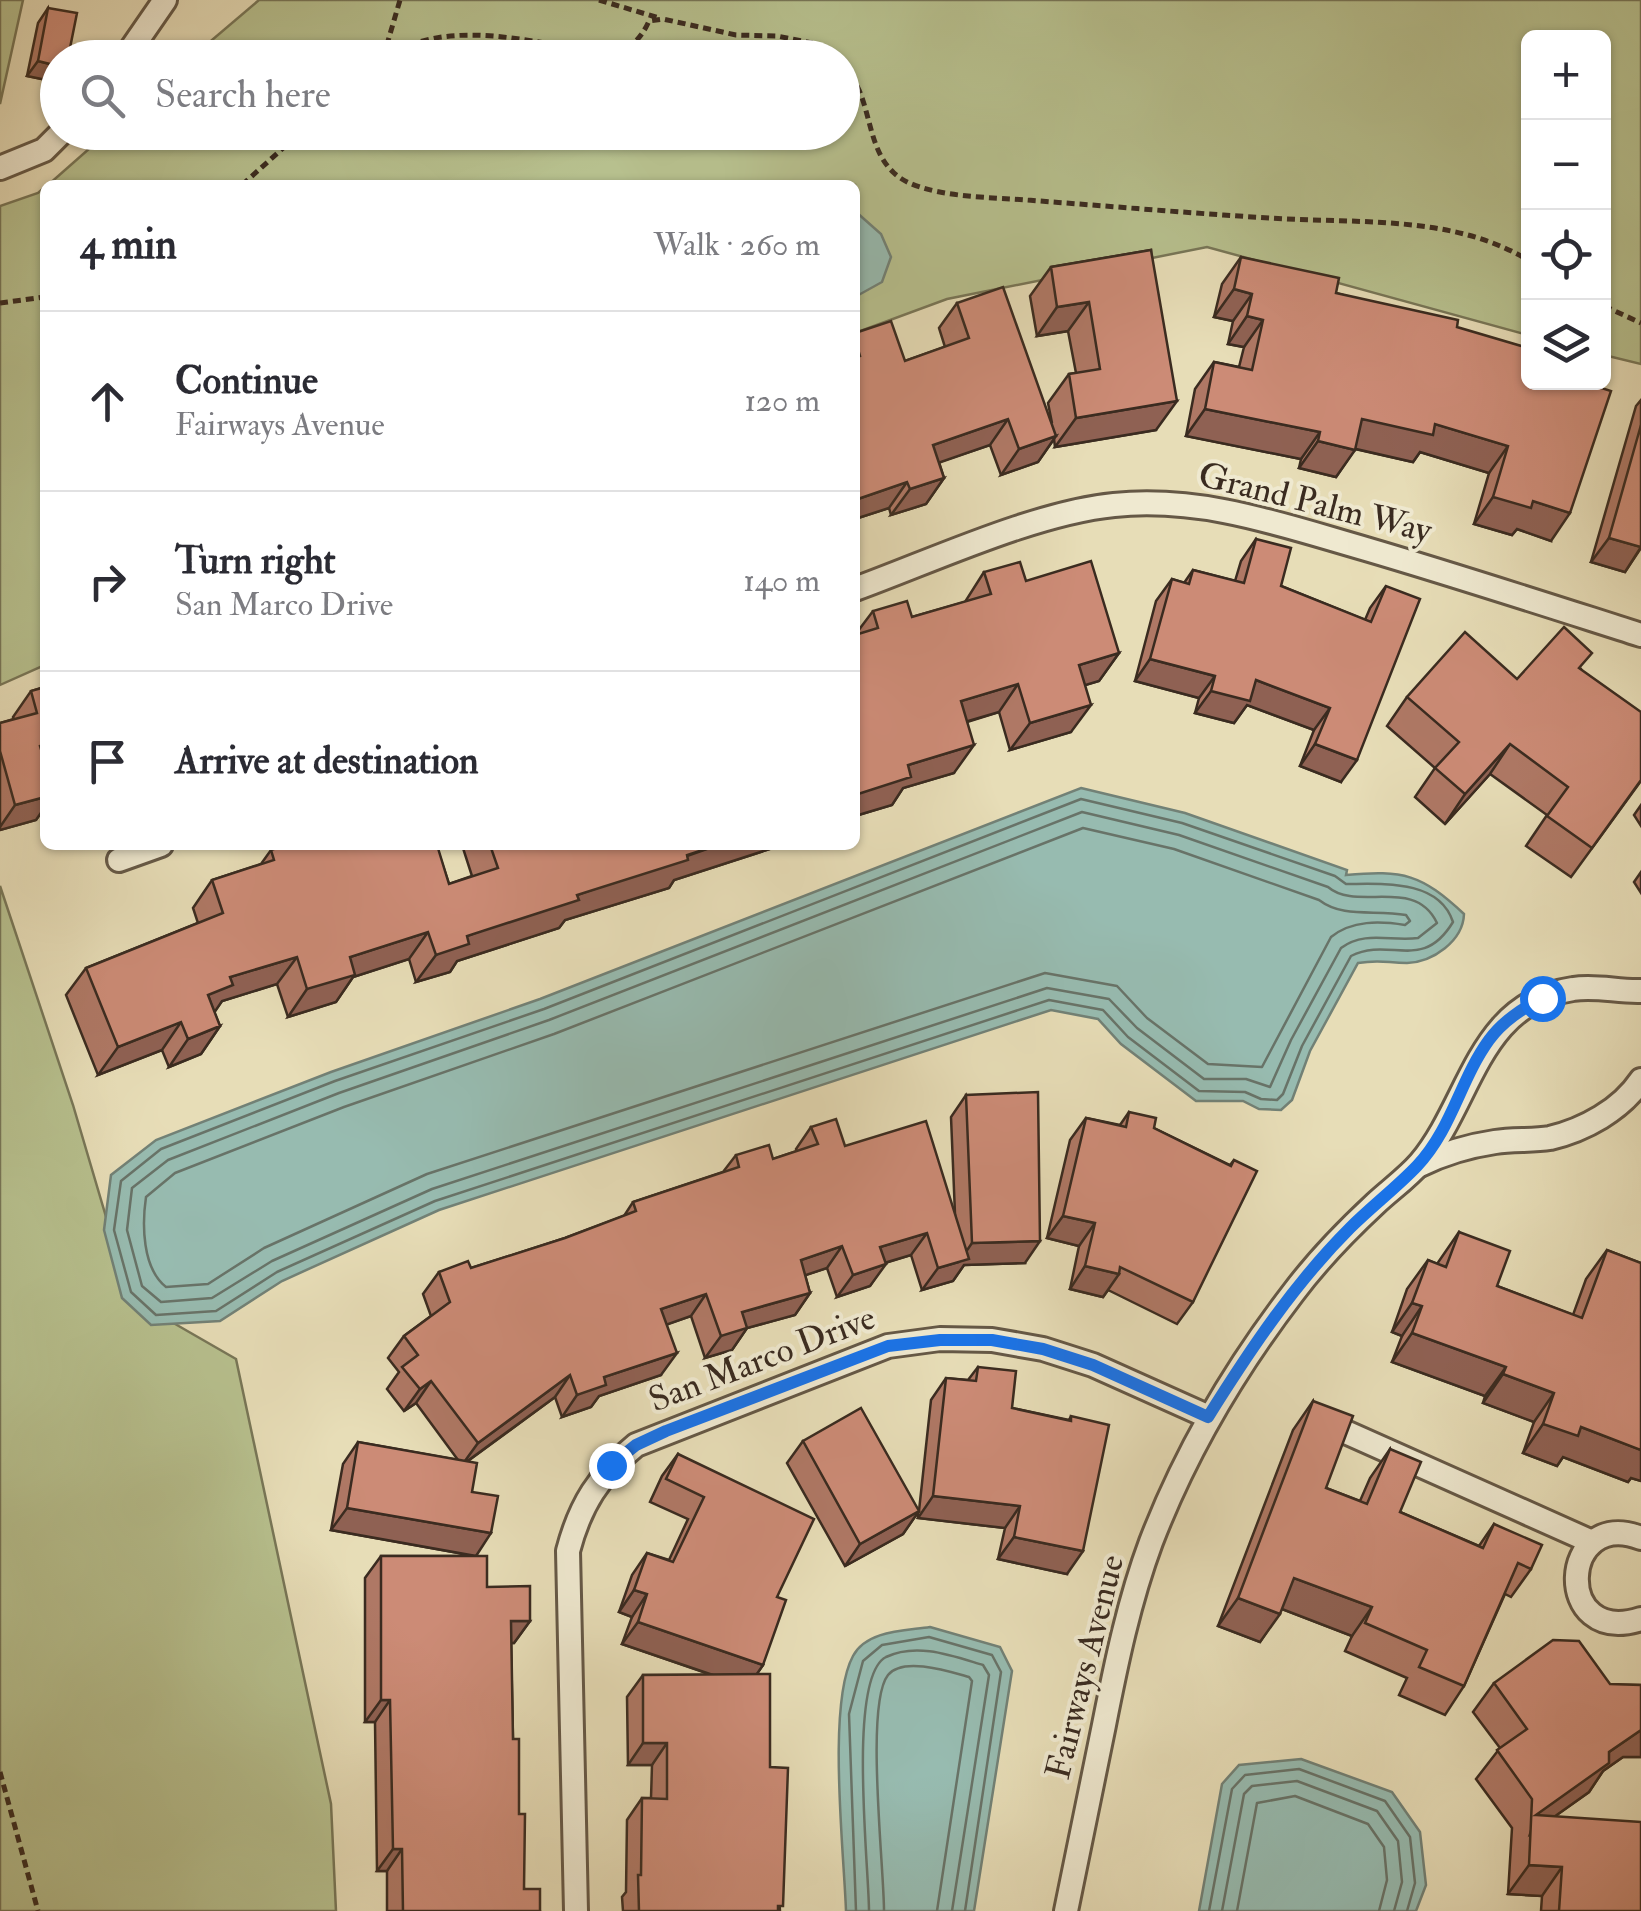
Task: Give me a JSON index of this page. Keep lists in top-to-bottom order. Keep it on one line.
{"streets":{"street":["Grand Palm Way","San Marco Drive","Fairways Avenue"]},"crossings":[["San Marco Drive","Fairways Avenue"]],"page":{"map_buttons":["+","−"],"search":"Search here","heading":["4 min","Walk · 260 m"],"list":[["Continue","Fairways Avenue","120 m"],["Turn right","San Marco Drive","140 m"],"Arrive at destination"]}}
